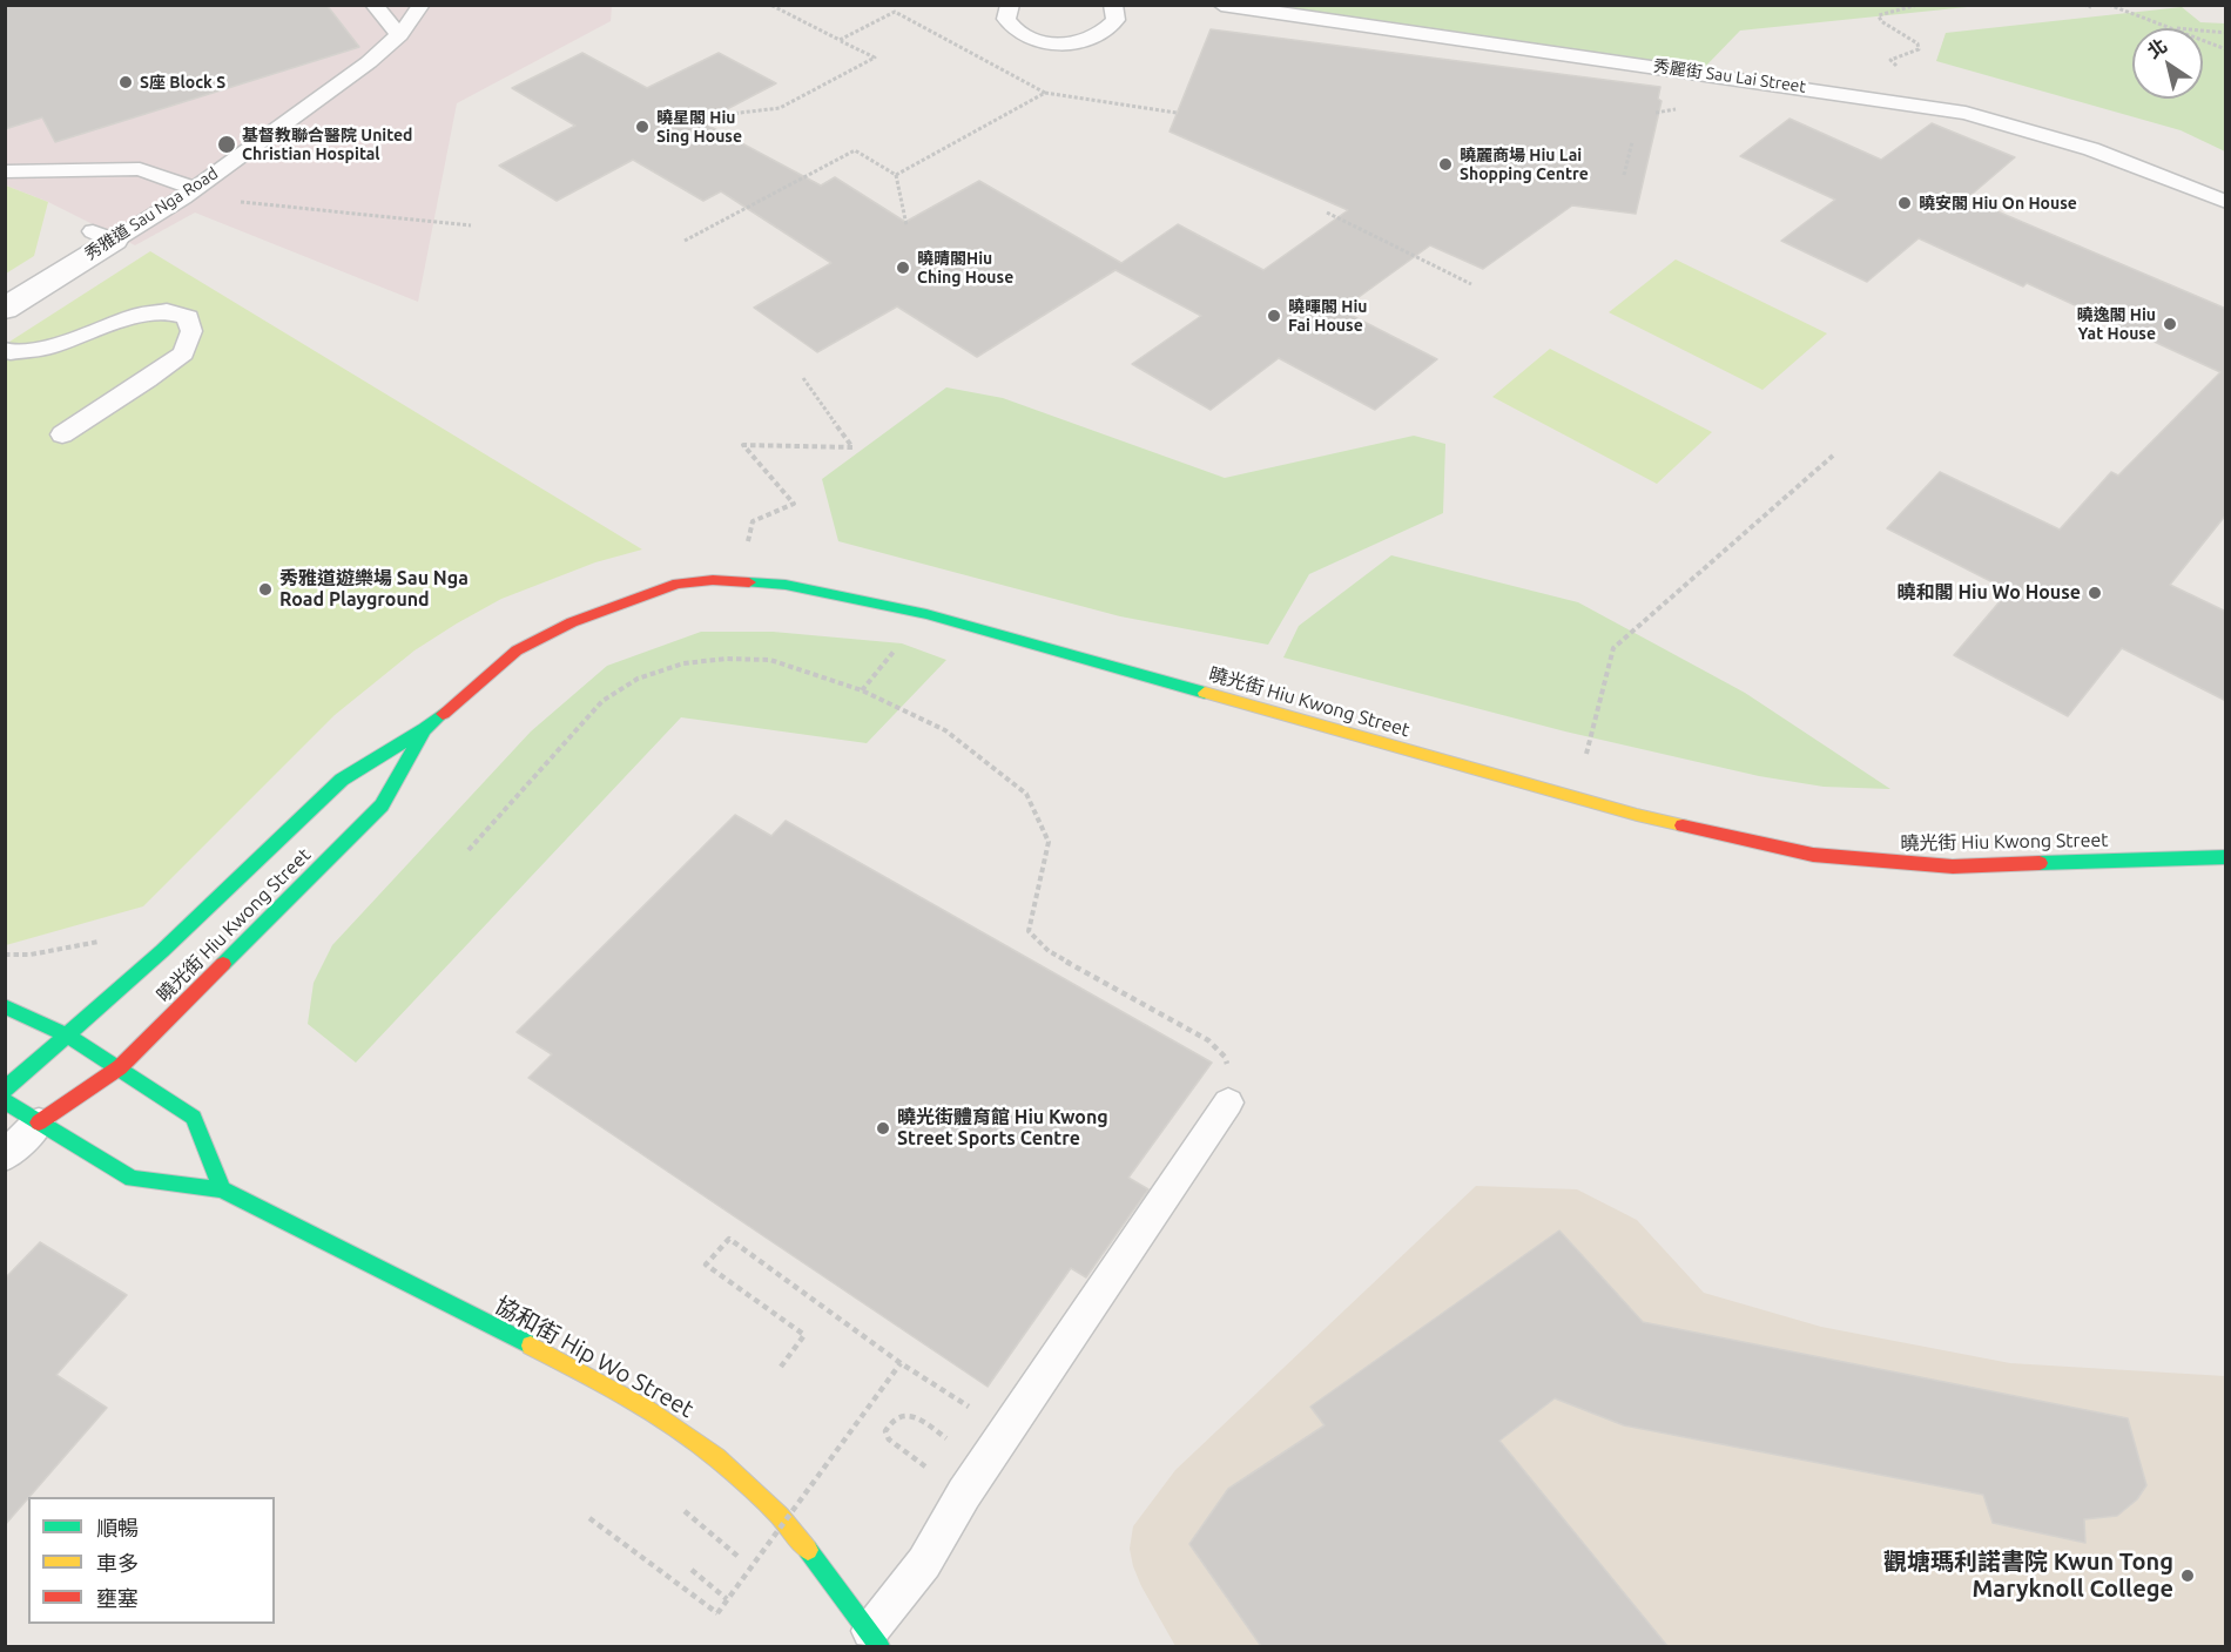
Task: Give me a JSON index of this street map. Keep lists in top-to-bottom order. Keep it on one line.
{"streets":{"main road":["曉光街 Hiu Kwong Street","協和街 Hip Wo Street"],"street":["秀雅道 Sau Nga Road"],"lane":["秀麗街 Sau Lai Street"]},"crossings":[["曉光街 Hiu Kwong Street","協和街 Hip Wo Street"]],"places":["S座 Block S","曉星閣 Hiu Sing House","基督教聯合醫院 United Christian Hospital","曉麗商場 Hiu Lai Shopping Centre","曉安閣 Hiu On House","曉晴閣Hiu Ching House","曉暉閣 Hiu Fai House","曉逸閣 Hiu Yat House","秀雅道遊樂場 Sau Nga Road Playground","曉和閣 Hiu Wo House","曉光街體育館 Hiu Kwong Street Sports Centre","觀塘瑪利諾書院 Kwun Tong Maryknoll College"],"legend":["順暢","車多","壅塞"],"north":"top left"}
